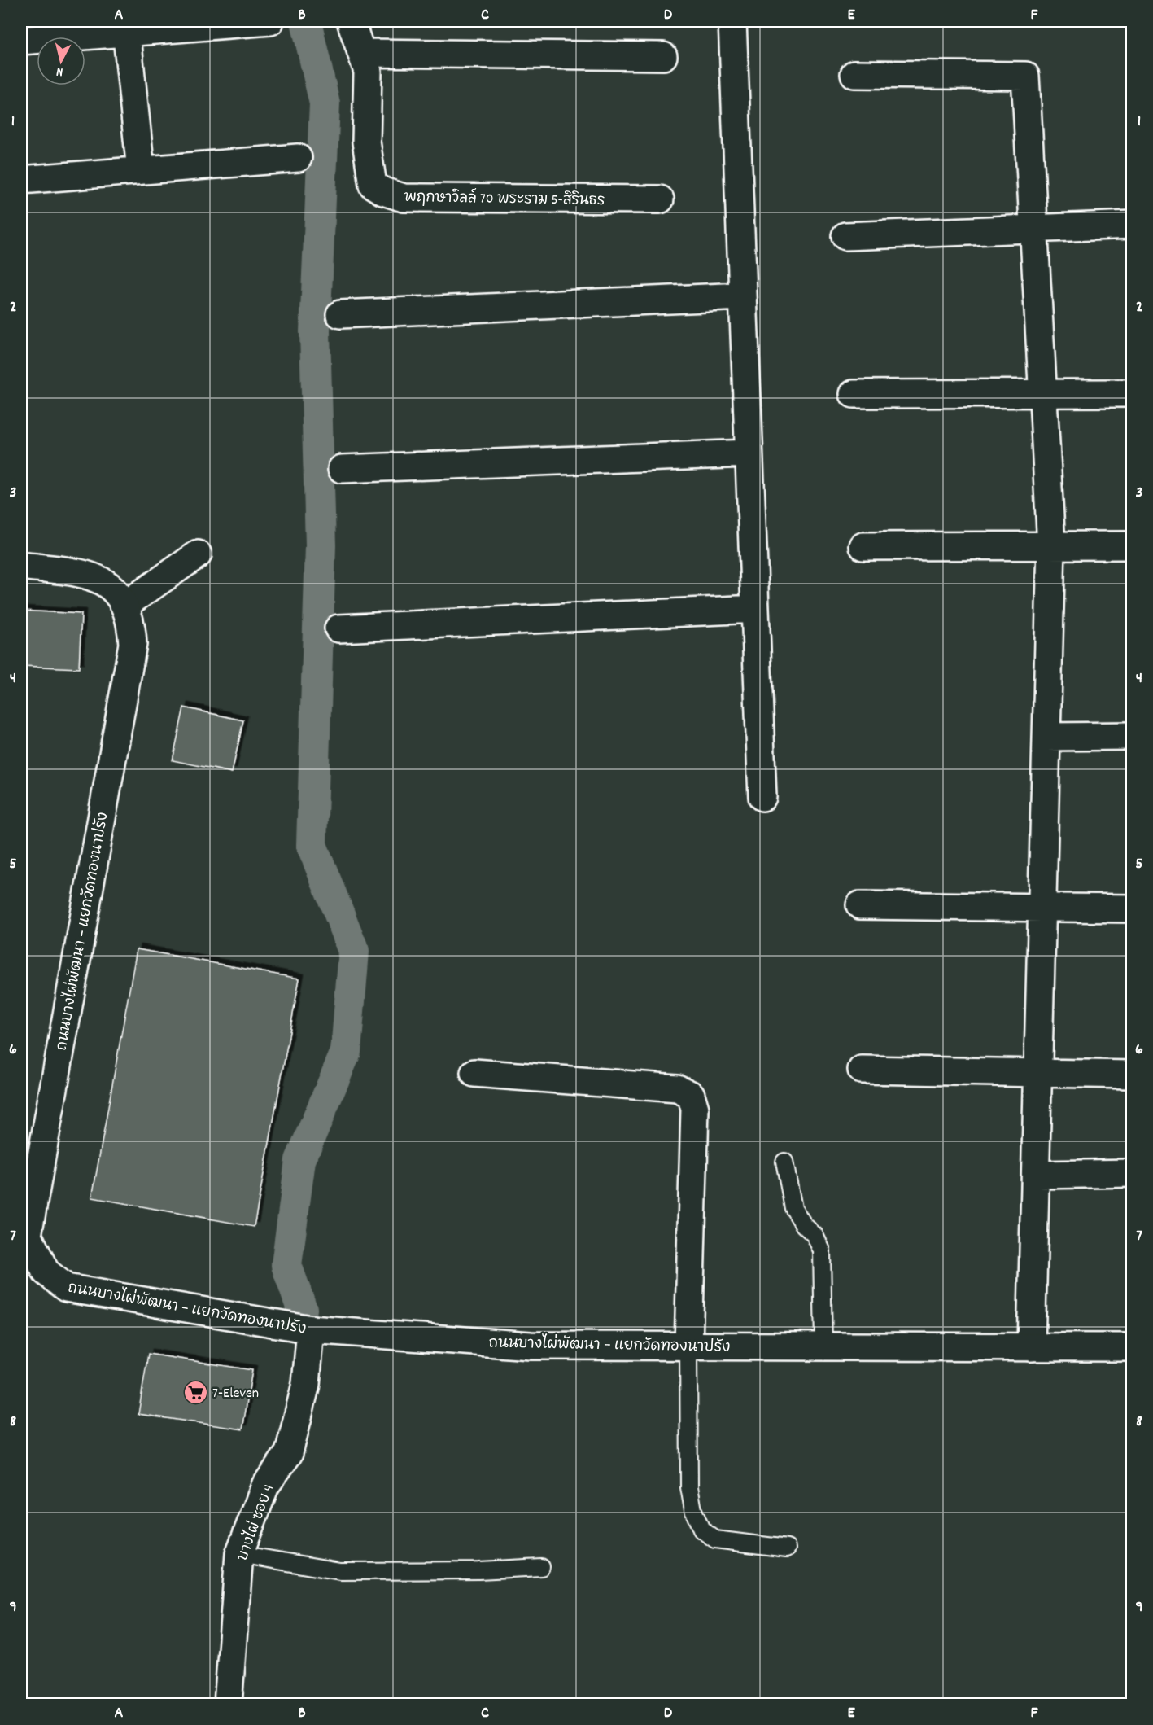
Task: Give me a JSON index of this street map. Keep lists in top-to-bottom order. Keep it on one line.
{"streets":{"street":["พฤกษาวิลล์ 70 พระราม 5-สิรินธร","ถนนบางไผ่พัฒนา – แยกวัดทองนาปรัง","บางไผ่ ซอย 4"]},"crossings":[["ถนนบางไผ่พัฒนา – แยกวัดทองนาปรัง","บางไผ่ ซอย 4"]],"places":{"supermarket":["7-Eleven"]},"north":"bottom","grid":{"columns":["A","B","C","D","E","F"],"rows":["1","2","3","4","5","6","7","8","9"]}}
